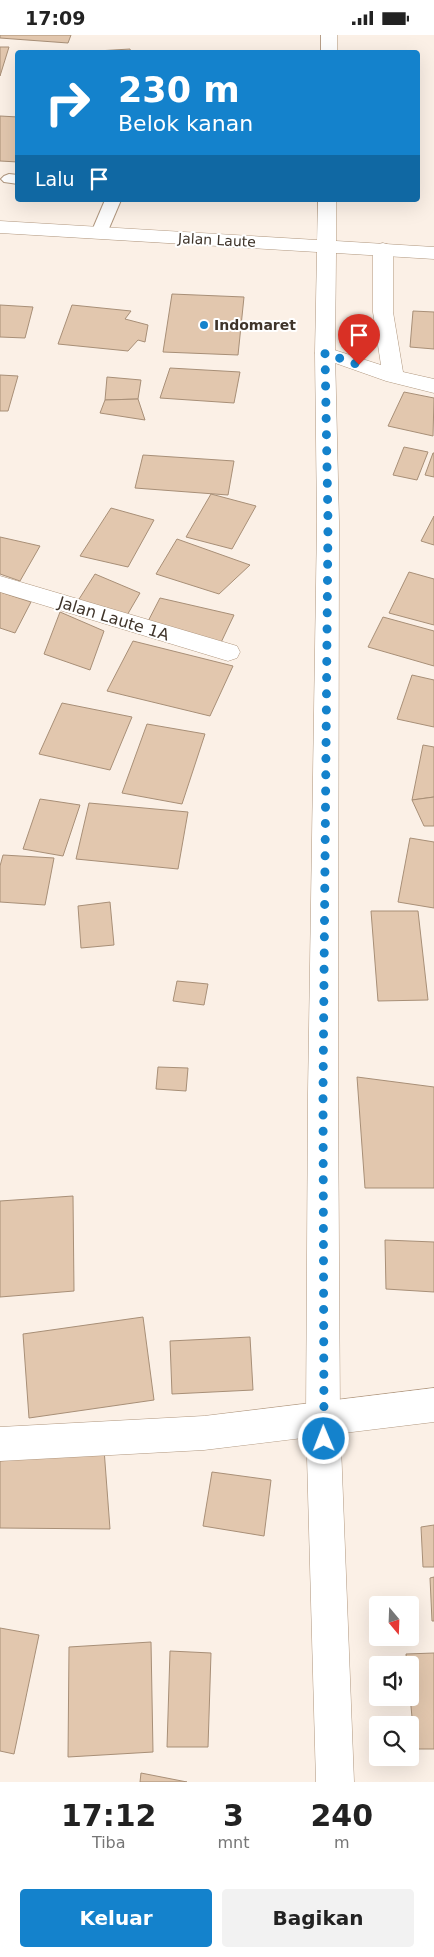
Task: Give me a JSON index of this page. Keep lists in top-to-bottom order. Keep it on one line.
{"streets":{"street":["Jalan Laute","Jalan Laute 1A"]},"places":["Indomaret"],"north":"bottom","page":{"status":"17:09","turn":["230 m","Belok kanan"],"then":"Lalu","eta":["17:12","Tiba","3","mnt","240","m"],"buttons":["Keluar","Bagikan"]}}
